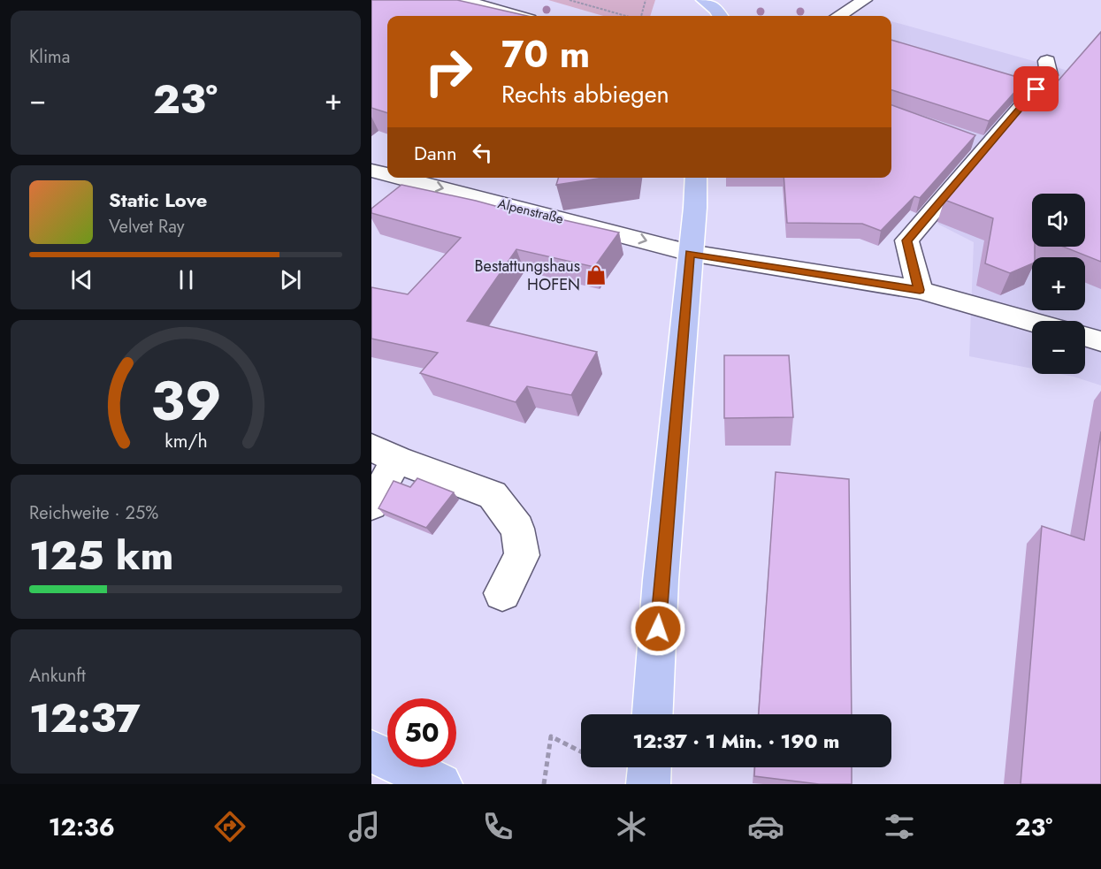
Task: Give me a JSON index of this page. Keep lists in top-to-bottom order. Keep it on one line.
{"streets":{"street":["Alpenstraße"]},"one_way":["Alpenstraße"],"places":{"shop":["Bestattungshaus HOFEN"]},"page":{"tile":["Klima",["Reichweite · 25%","125 km"],["Ankunft","12:37"]],"turn":["70 m","Rechts abbiegen"],"heat":["−","23°","+"],"then":"Dann","song":["Static Love","Velvet Ray"],"map_buttons":["+","−"],"limit":"50","trip":"12:37 · 1 Min. · 190 m","tabs":["12:36","23°"],"gauge":["39","km/h"]}}
